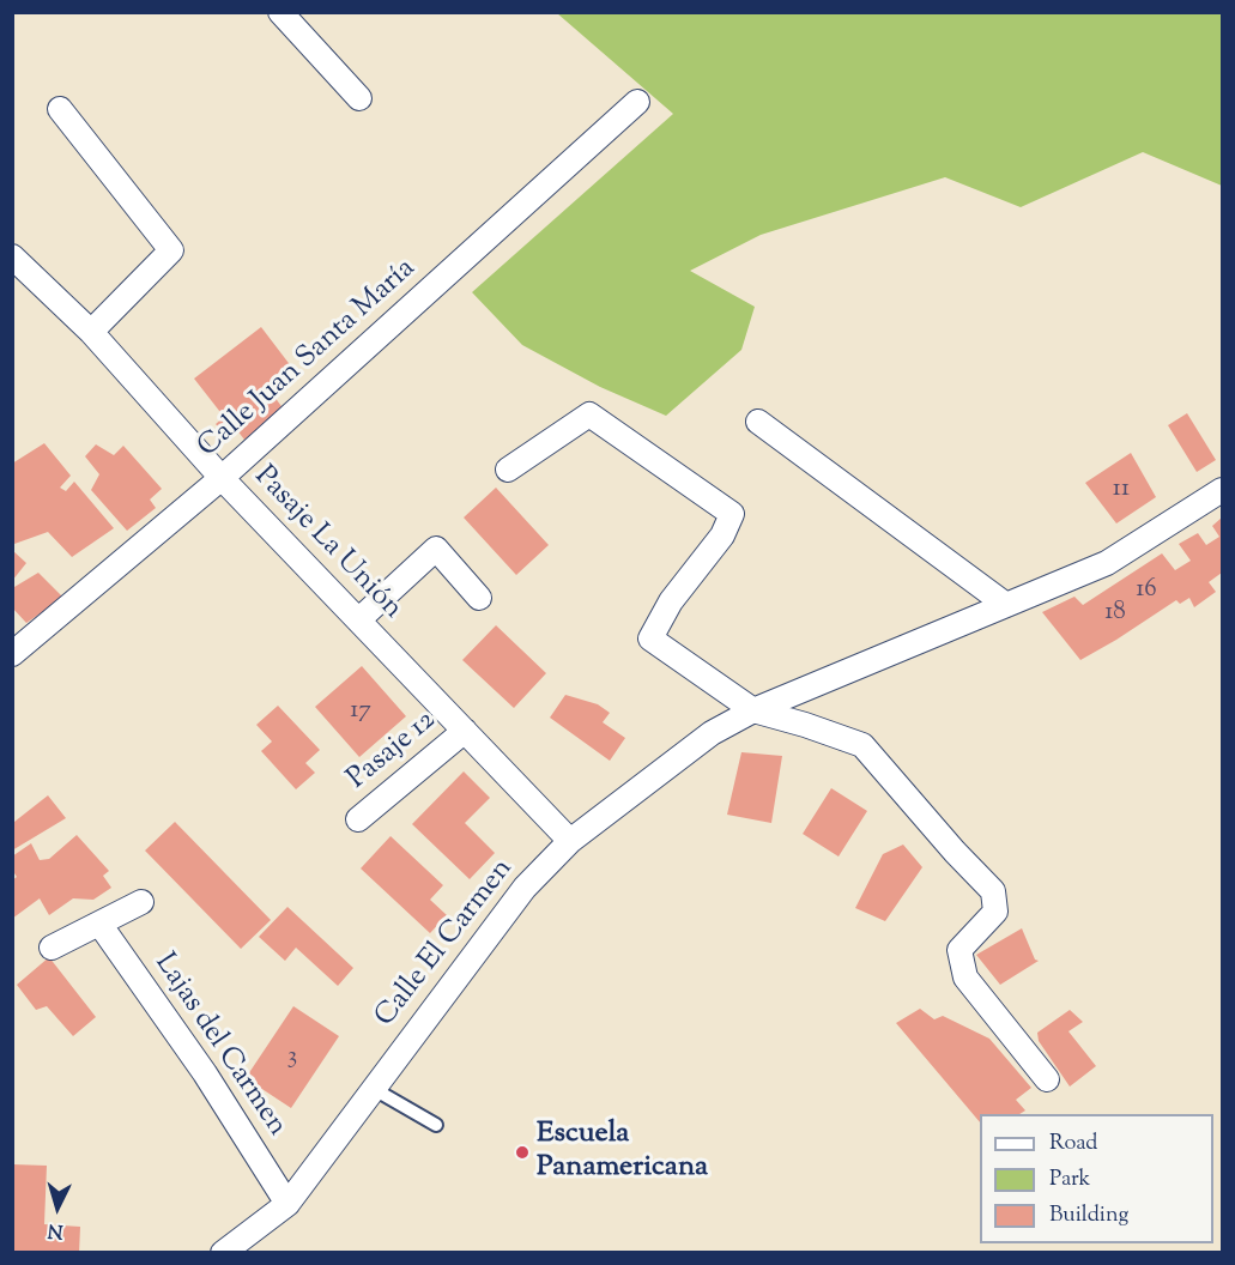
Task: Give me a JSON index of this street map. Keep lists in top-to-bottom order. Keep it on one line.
{"streets":{"street":["Calle Juan Santa María","Pasaje La Unión","Pasaje 12","Calle El Carmen","Lajas del Carmen"]},"crossings":[["Calle Juan Santa María","Pasaje La Unión"],["Pasaje La Unión","Pasaje 12"],["Pasaje La Unión","Calle El Carmen"],["Calle El Carmen","Lajas del Carmen"]],"places":["Escuela Panamericana"],"house_numbers":["11","16","18","17","3"],"legend":["Road","Park","Building"],"north":"bottom"}
